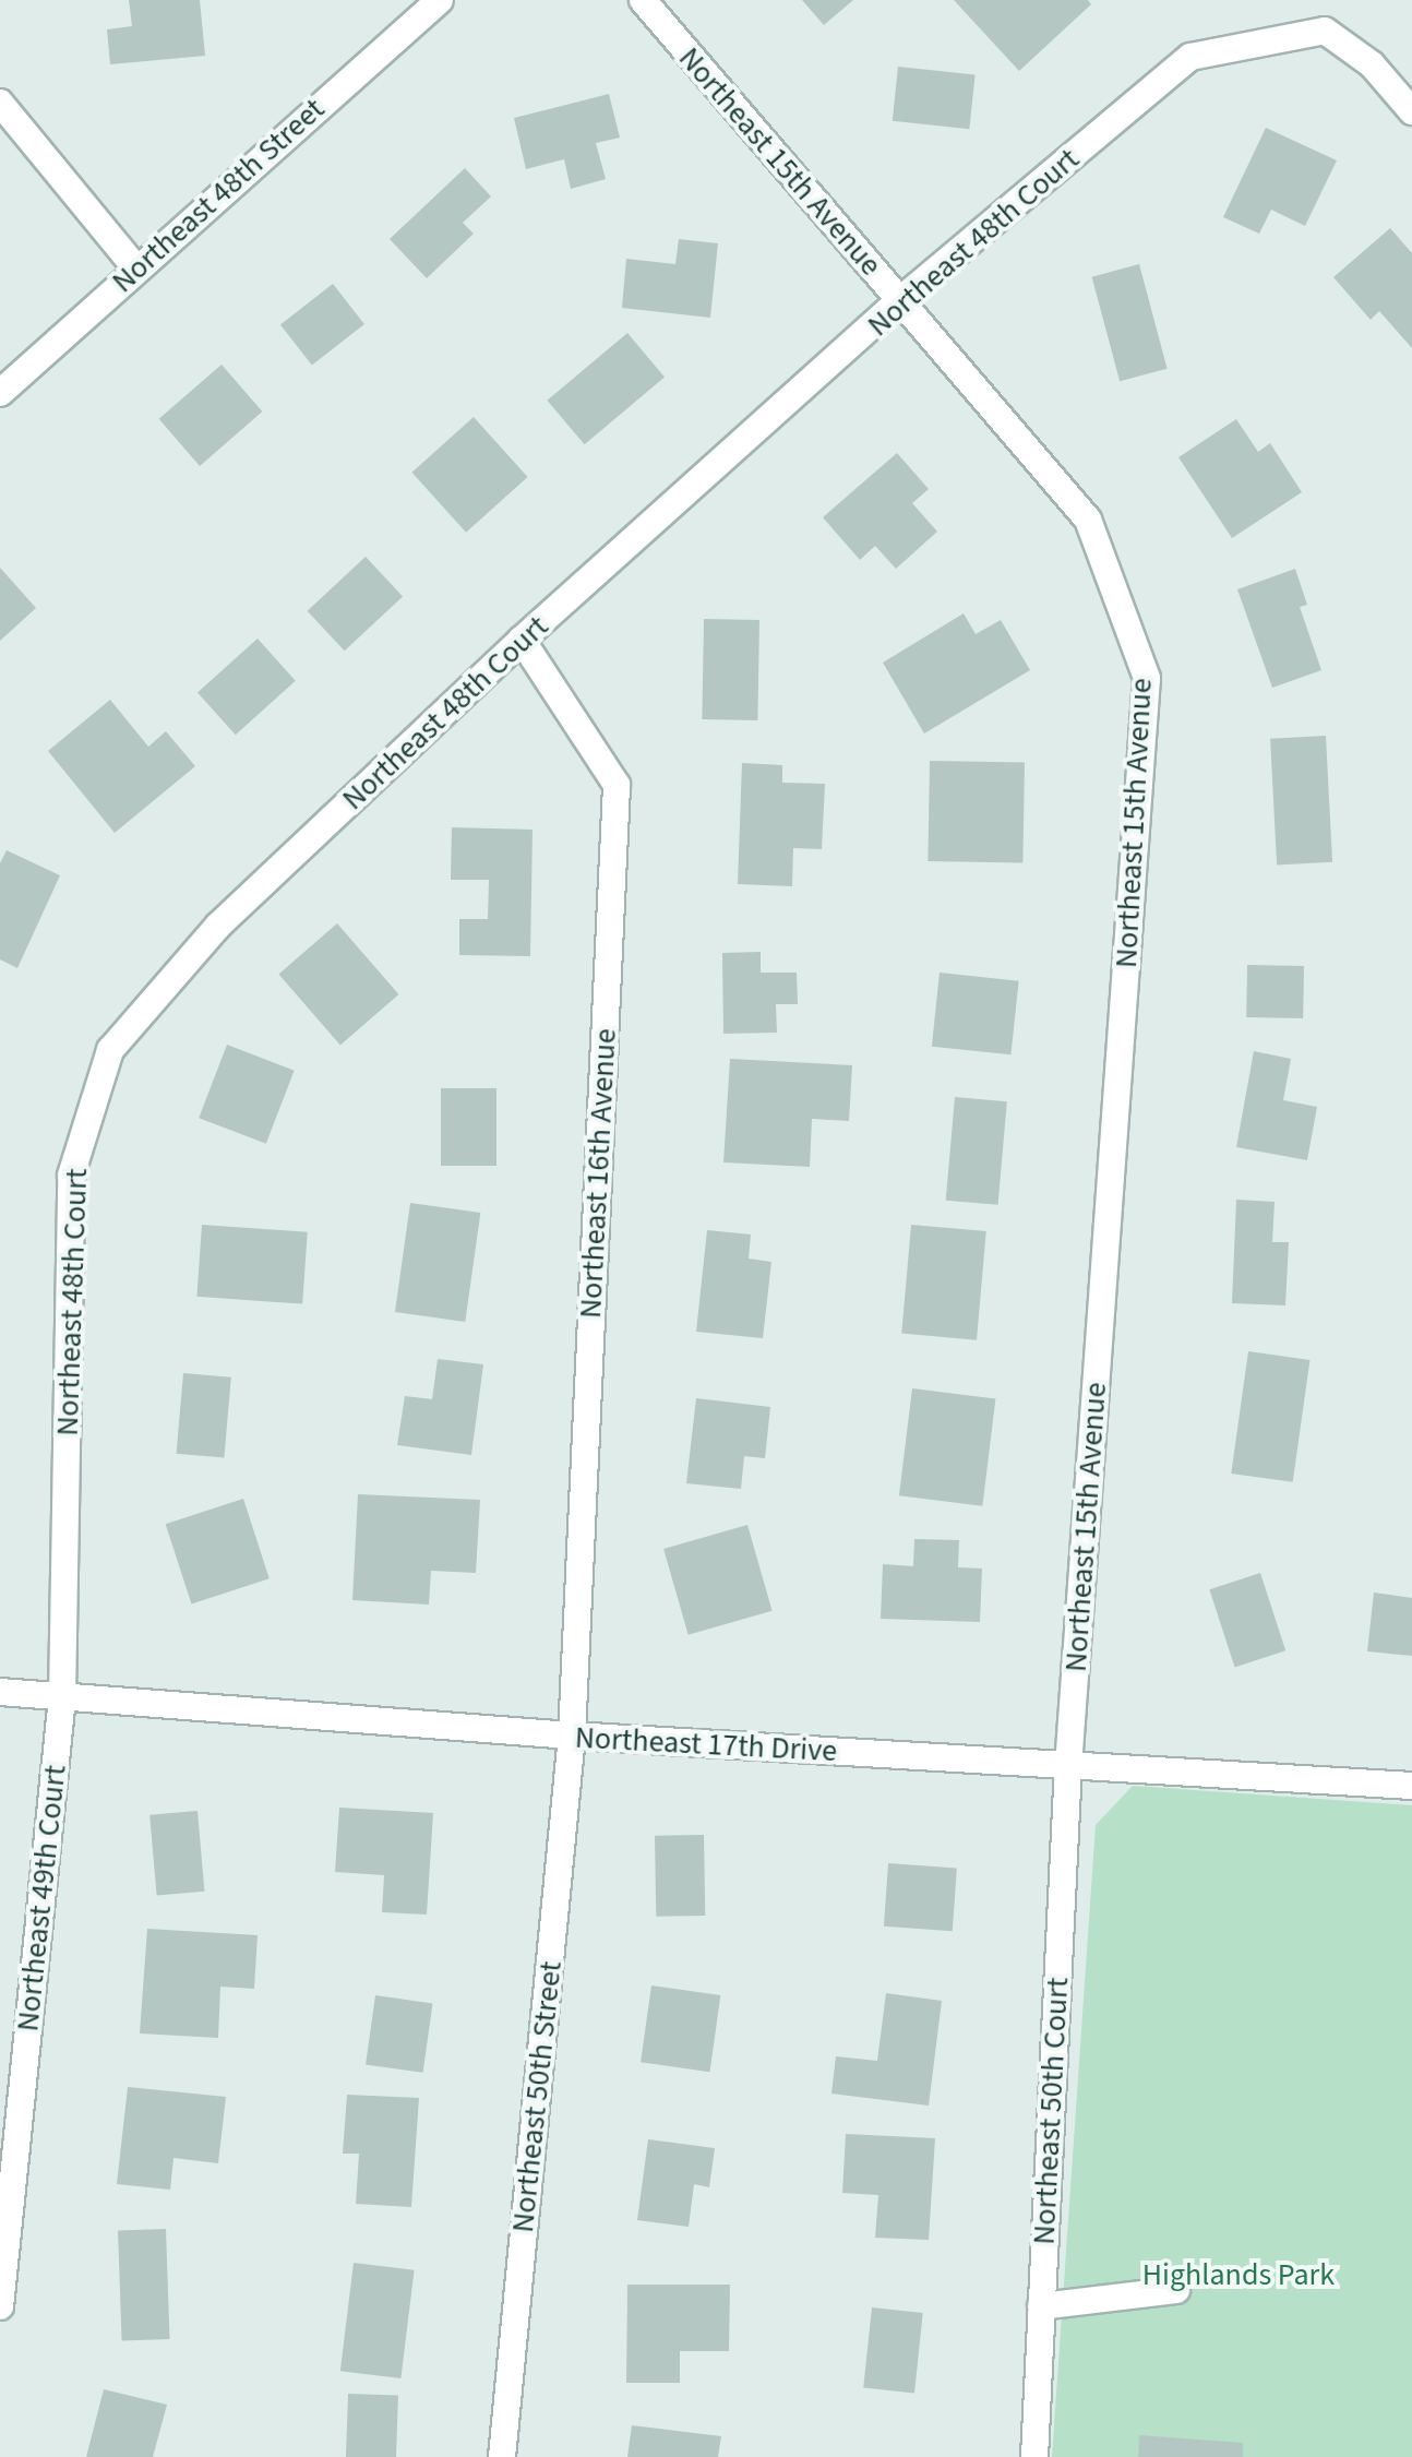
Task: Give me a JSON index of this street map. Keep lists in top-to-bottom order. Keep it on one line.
{"streets":{"street":["Northeast 15th Avenue","Northeast 48th Street","Northeast 48th Court","Northeast 16th Avenue","Northeast 17th Drive","Northeast 49th Court","Northeast 50th Street","Northeast 50th Court"]},"crossings":[["Northeast 15th Avenue","Northeast 48th Court"],["Northeast 15th Avenue","Northeast 17th Drive"],["Northeast 15th Avenue","Northeast 50th Court"],["Northeast 48th Court","Northeast 16th Avenue"],["Northeast 48th Court","Northeast 17th Drive"],["Northeast 48th Court","Northeast 49th Court"],["Northeast 16th Avenue","Northeast 17th Drive"],["Northeast 16th Avenue","Northeast 50th Street"],["Northeast 17th Drive","Northeast 49th Court"],["Northeast 17th Drive","Northeast 50th Street"],["Northeast 17th Drive","Northeast 50th Court"]],"parks":["Highlands Park"]}
